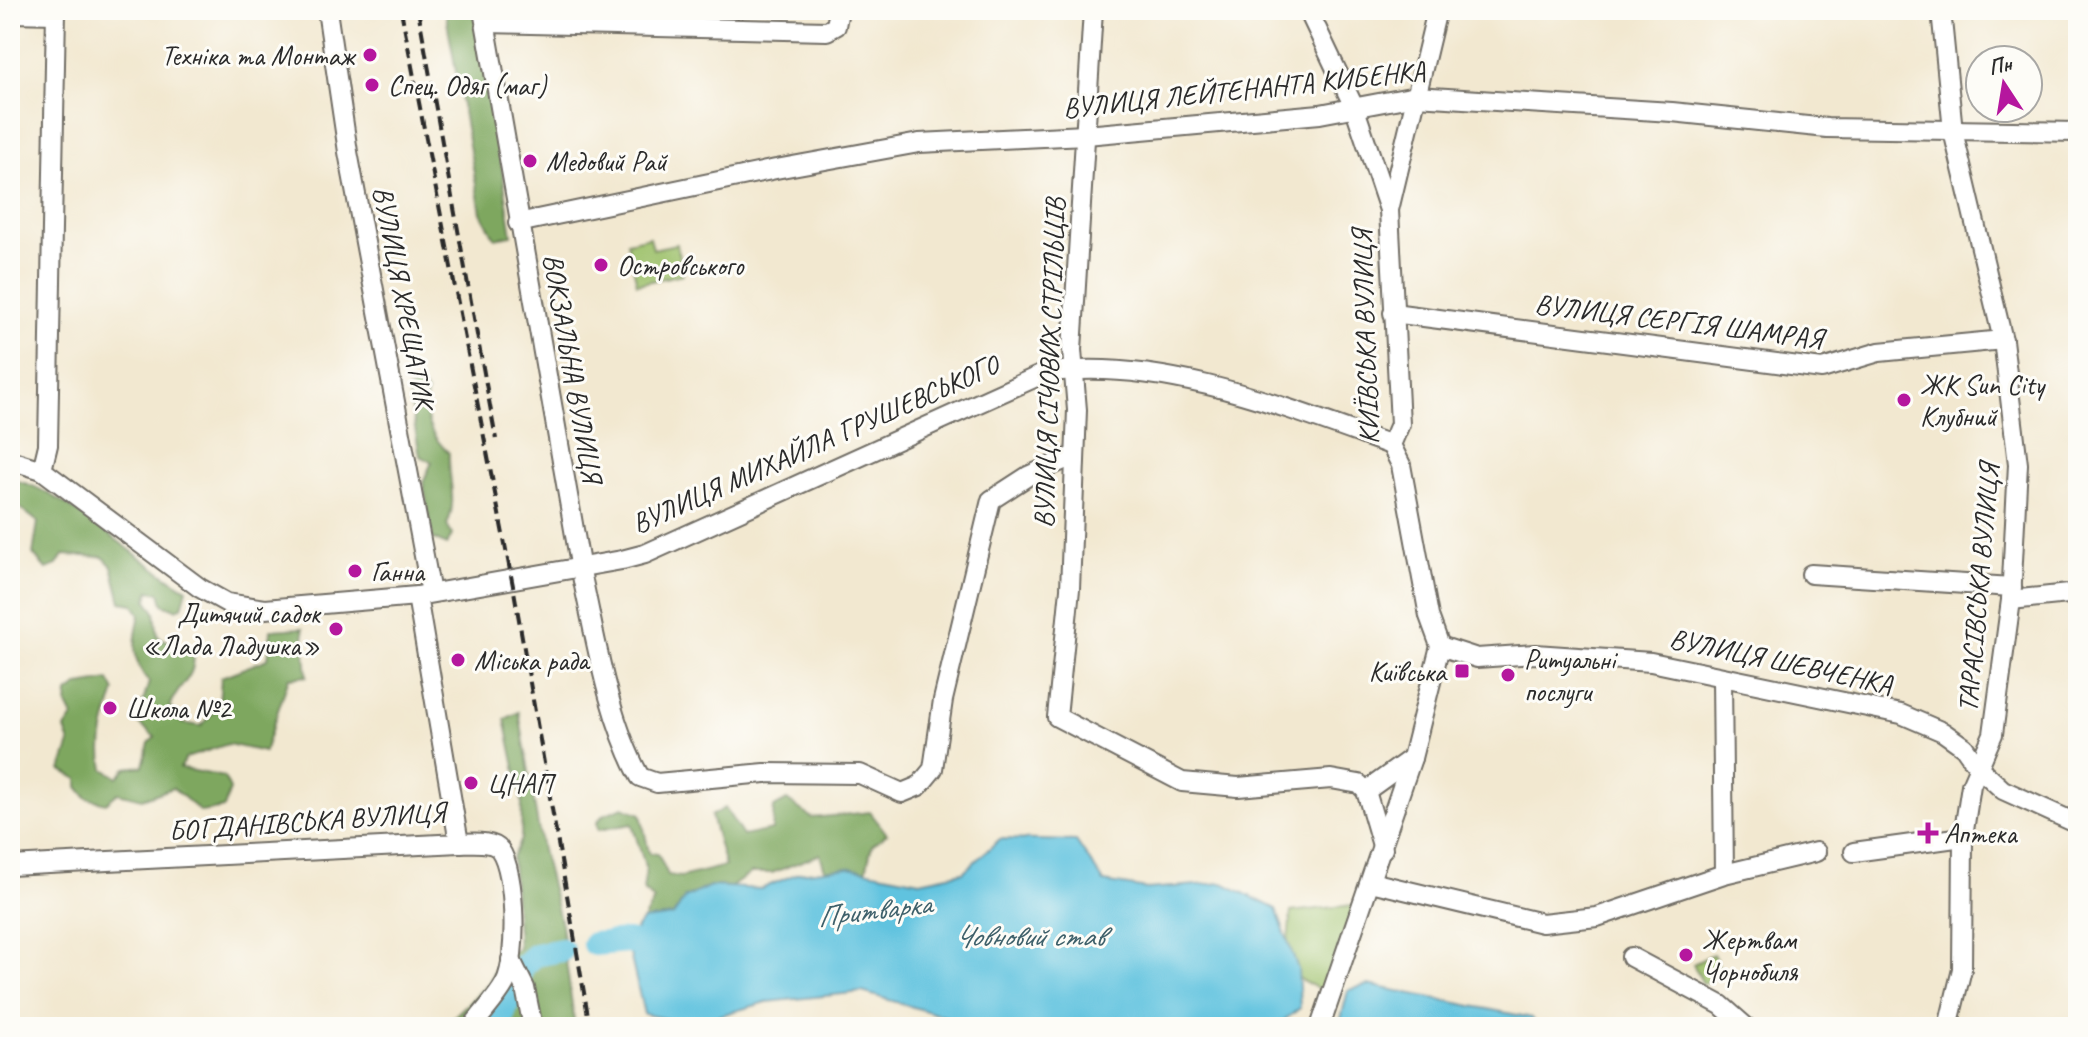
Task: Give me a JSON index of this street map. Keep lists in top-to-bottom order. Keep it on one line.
{"streets":{"street":["ВУЛИЦЯ ЛЕЙТЕНАНТА КИБЕНКА","ВУЛИЦЯ ХРЕЩАТИК","ВУЛИЦЯ СЕРГІЯ ШАМРАЯ","КИЇВСЬКА ВУЛИЦЯ","ВУЛИЦЯ СІЧОВИХ СТРІЛЬЦІВ","ВОКЗАЛЬНА ВУЛИЦЯ","ВУЛИЦЯ МИХАЙЛА ГРУШЕВСЬКОГО","ТАРАСІВСЬКА ВУЛИЦЯ","ВУЛИЦЯ ШЕВЧЕНКА","БОГДАНІВСЬКА ВУЛИЦЯ"]},"crossings":[["ВУЛИЦЯ ЛЕЙТЕНАНТА КИБЕНКА","КИЇВСЬКА ВУЛИЦЯ"],["ВУЛИЦЯ ЛЕЙТЕНАНТА КИБЕНКА","ВУЛИЦЯ СІЧОВИХ СТРІЛЬЦІВ"],["ВУЛИЦЯ ЛЕЙТЕНАНТА КИБЕНКА","ВОКЗАЛЬНА ВУЛИЦЯ"],["ВУЛИЦЯ ЛЕЙТЕНАНТА КИБЕНКА","ТАРАСІВСЬКА ВУЛИЦЯ"],["ВУЛИЦЯ ХРЕЩАТИК","ВУЛИЦЯ МИХАЙЛА ГРУШЕВСЬКОГО"],["ВУЛИЦЯ ХРЕЩАТИК","БОГДАНІВСЬКА ВУЛИЦЯ"],["ВУЛИЦЯ СЕРГІЯ ШАМРАЯ","КИЇВСЬКА ВУЛИЦЯ"],["ВУЛИЦЯ СЕРГІЯ ШАМРАЯ","ТАРАСІВСЬКА ВУЛИЦЯ"],["КИЇВСЬКА ВУЛИЦЯ","ВУЛИЦЯ МИХАЙЛА ГРУШЕВСЬКОГО"],["КИЇВСЬКА ВУЛИЦЯ","ВУЛИЦЯ ШЕВЧЕНКА"],["ВУЛИЦЯ СІЧОВИХ СТРІЛЬЦІВ","ВОКЗАЛЬНА ВУЛИЦЯ"],["ВУЛИЦЯ СІЧОВИХ СТРІЛЬЦІВ","ВУЛИЦЯ МИХАЙЛА ГРУШЕВСЬКОГО"],["ВОКЗАЛЬНА ВУЛИЦЯ","ВУЛИЦЯ МИХАЙЛА ГРУШЕВСЬКОГО"],["ВУЛИЦЯ МИХАЙЛА ГРУШЕВСЬКОГО","БОГДАНІВСЬКА ВУЛИЦЯ"],["ТАРАСІВСЬКА ВУЛИЦЯ","ВУЛИЦЯ ШЕВЧЕНКА"]],"water":["Притварка","Човновий став"],"places":{"other":["Техніка та Монтаж","Спец. Одяг (маг)","Медовий Рай","Островського","ЖК Sun City Клубний","Ганна","Дитячий садок «Лада Ладушка»","Міська рада","Ритуальні послуги","Школа №2","ЦНАП","Жертвам Чорнобиля"],"transit":["Київська"],"health":["Аптека"]},"north":"top"}
